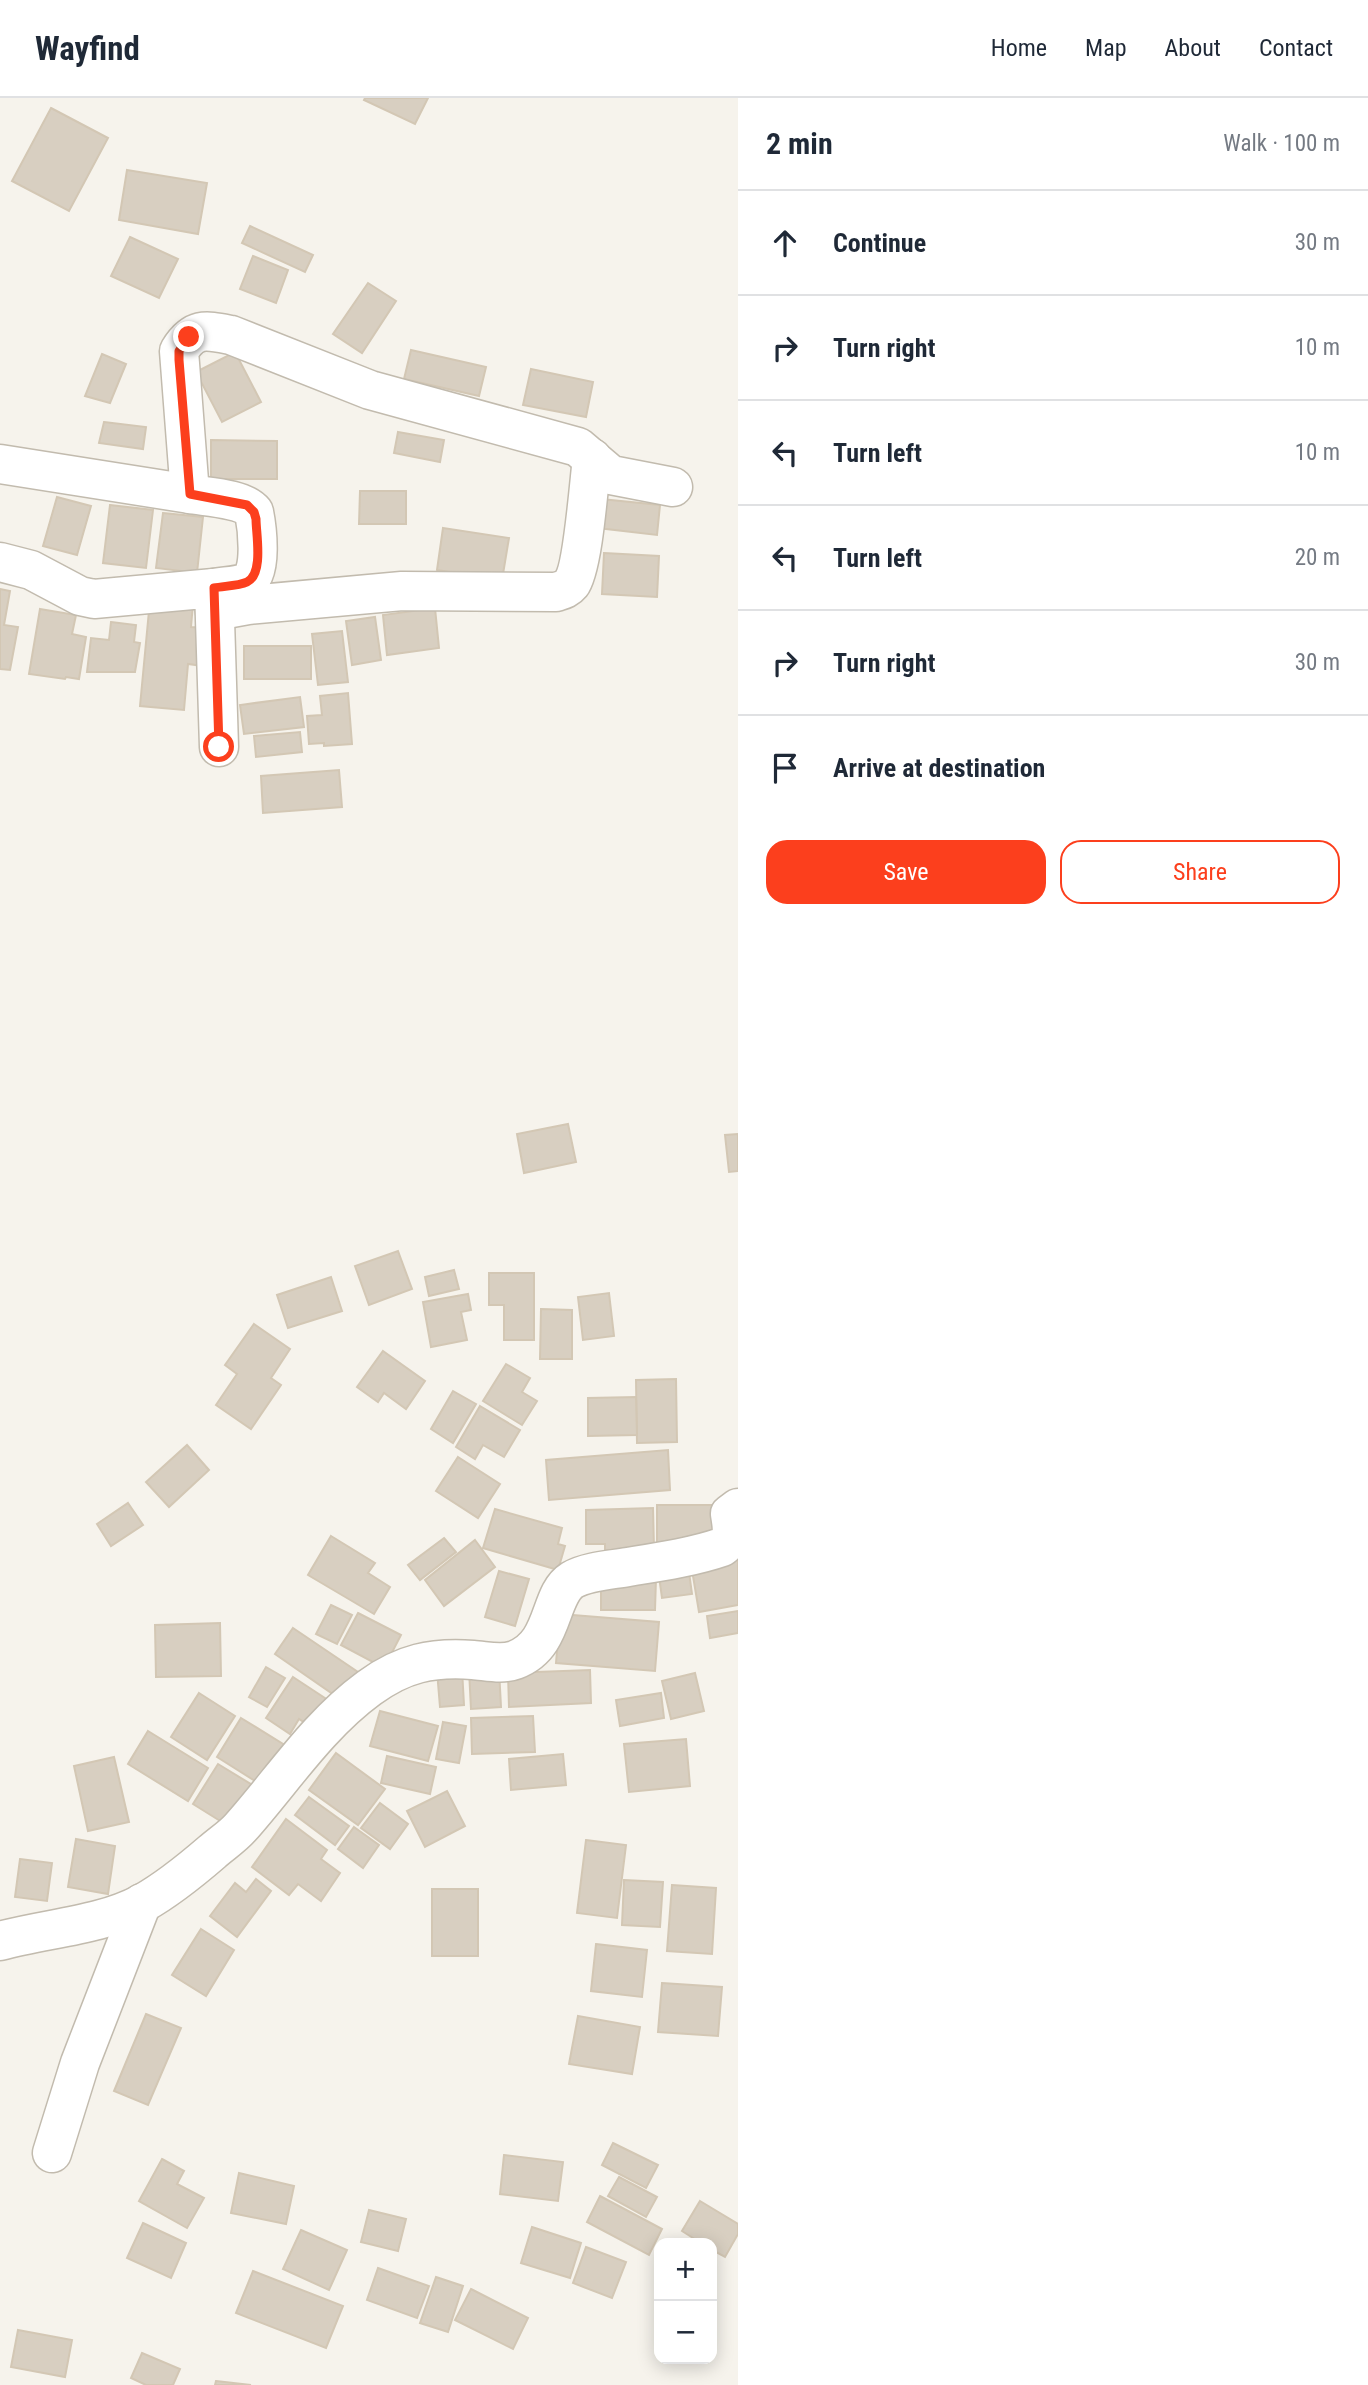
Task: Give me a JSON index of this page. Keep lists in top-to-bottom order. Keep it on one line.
{"page":{"header":"Wayfind","nav":["Home","Map","About","Contact"],"heading":["2 min","Walk · 100 m"],"list":[["Continue","30 m"],["Turn right","10 m"],["Turn left","10 m"],["Turn left","20 m"],["Turn right","30 m"],"Arrive at destination"],"buttons":["Save","Share"],"map_buttons":["+","−"]}}
